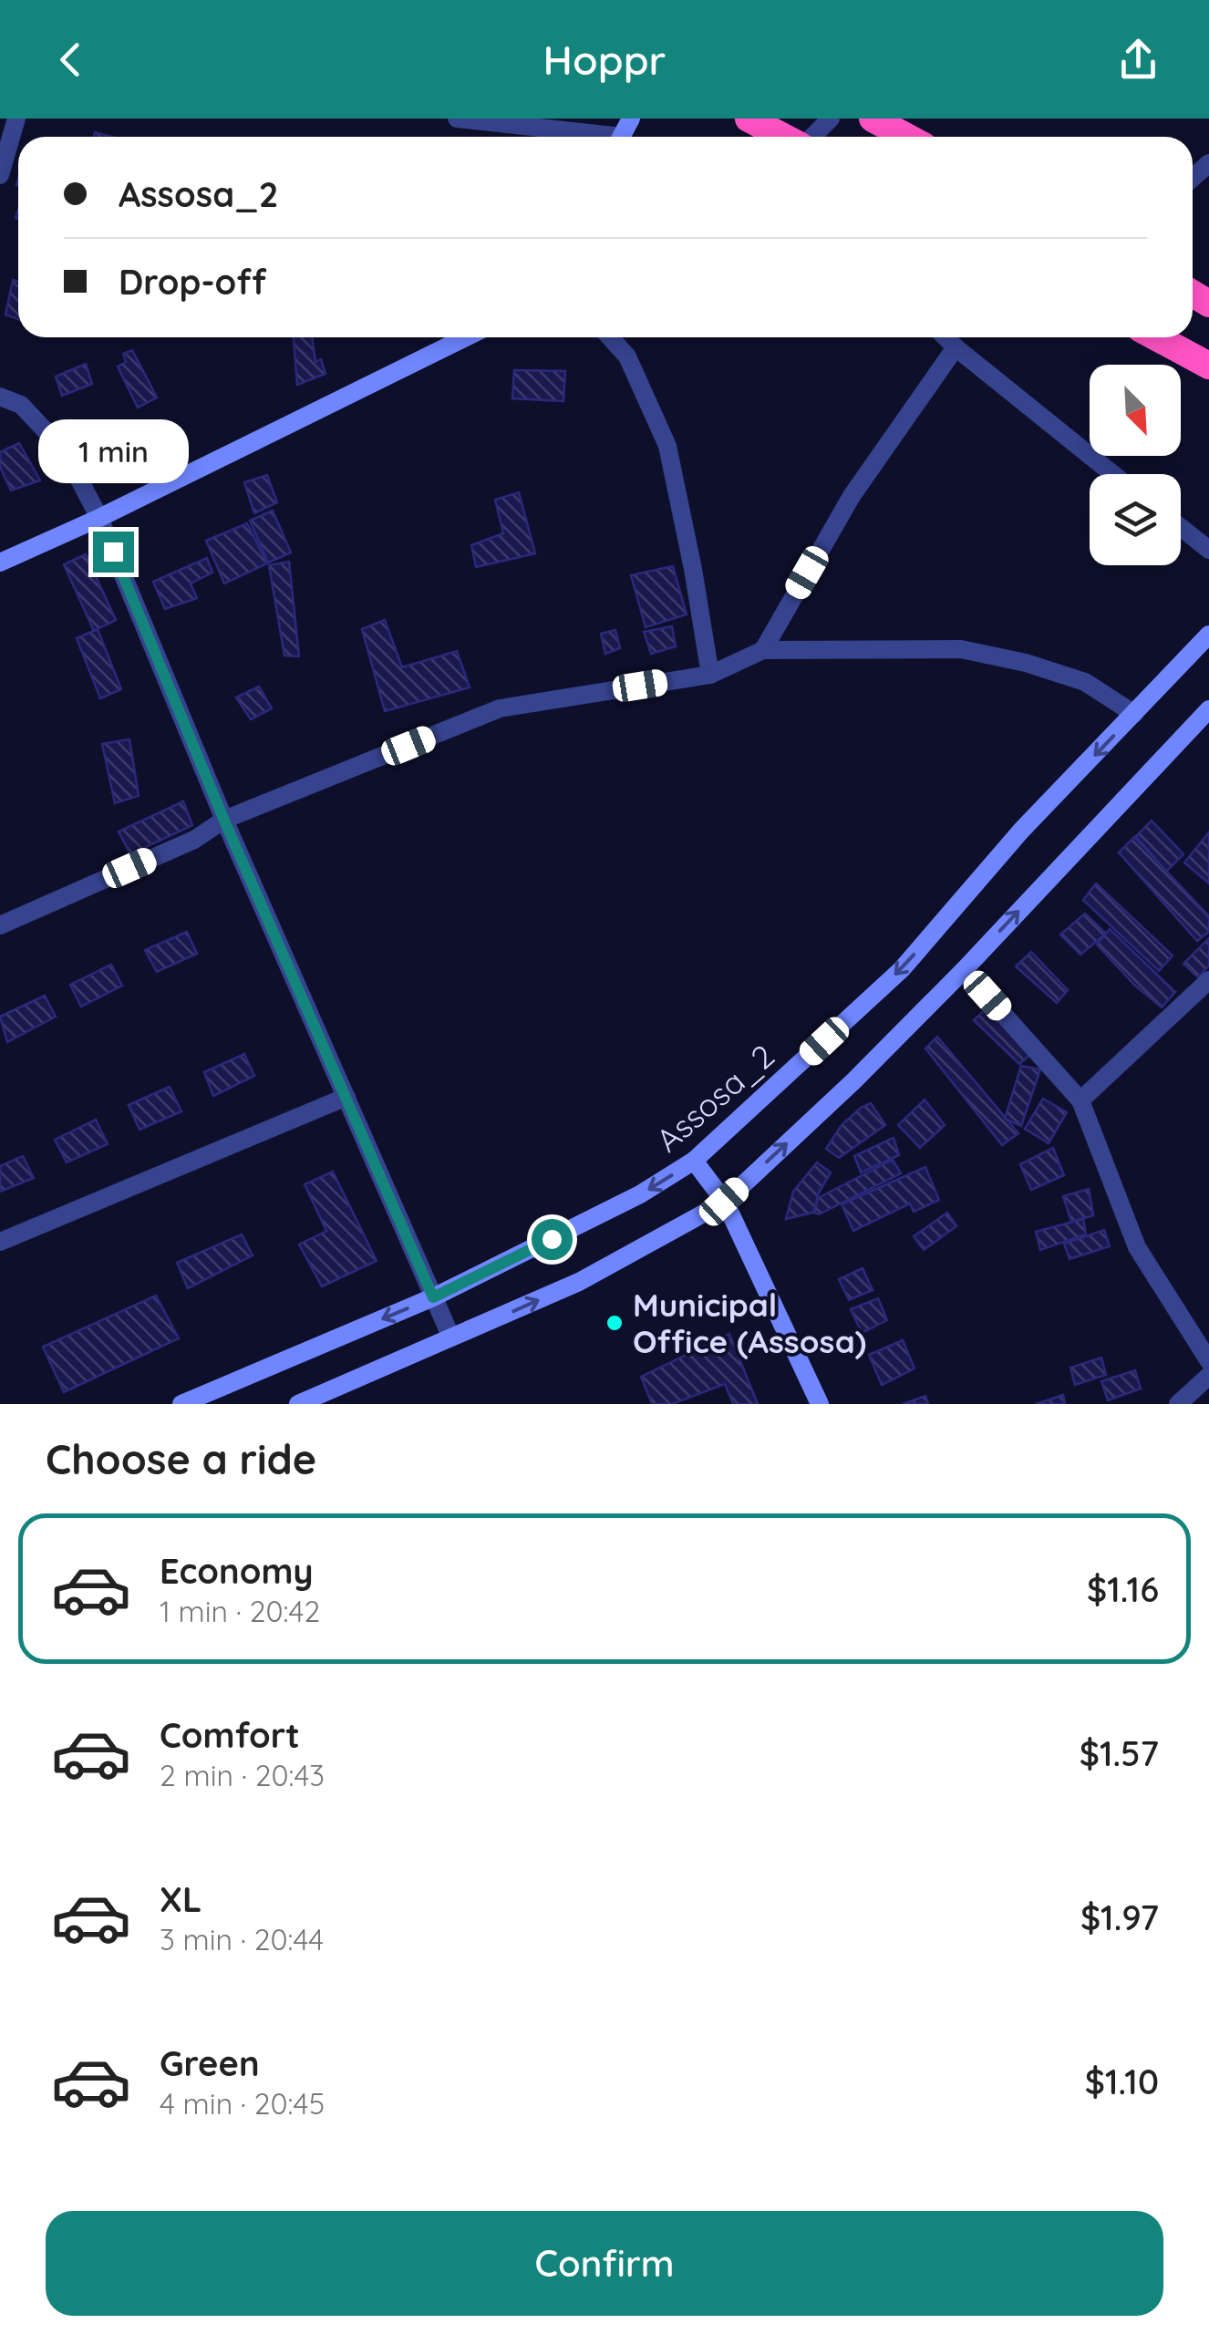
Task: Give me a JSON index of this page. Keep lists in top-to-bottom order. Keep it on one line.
{"streets":{"street":["Assosa_2"]},"places":["Municipal Office (Assosa)"],"north":"bottom right","page":{"header":"Hoppr","banner":["Assosa_2","Drop-off"],"bubble":"1 min","heading":"Choose a ride","list":[{"name":"Economy","note":"1 min · 20:42","value":"$1.16"},{"name":"Comfort","note":"2 min · 20:43","value":"$1.57"},{"name":"XL","note":"3 min · 20:44","value":"$1.97"},{"name":"Green","note":"4 min · 20:45","value":"$1.10"}],"buttons":"Confirm"}}
